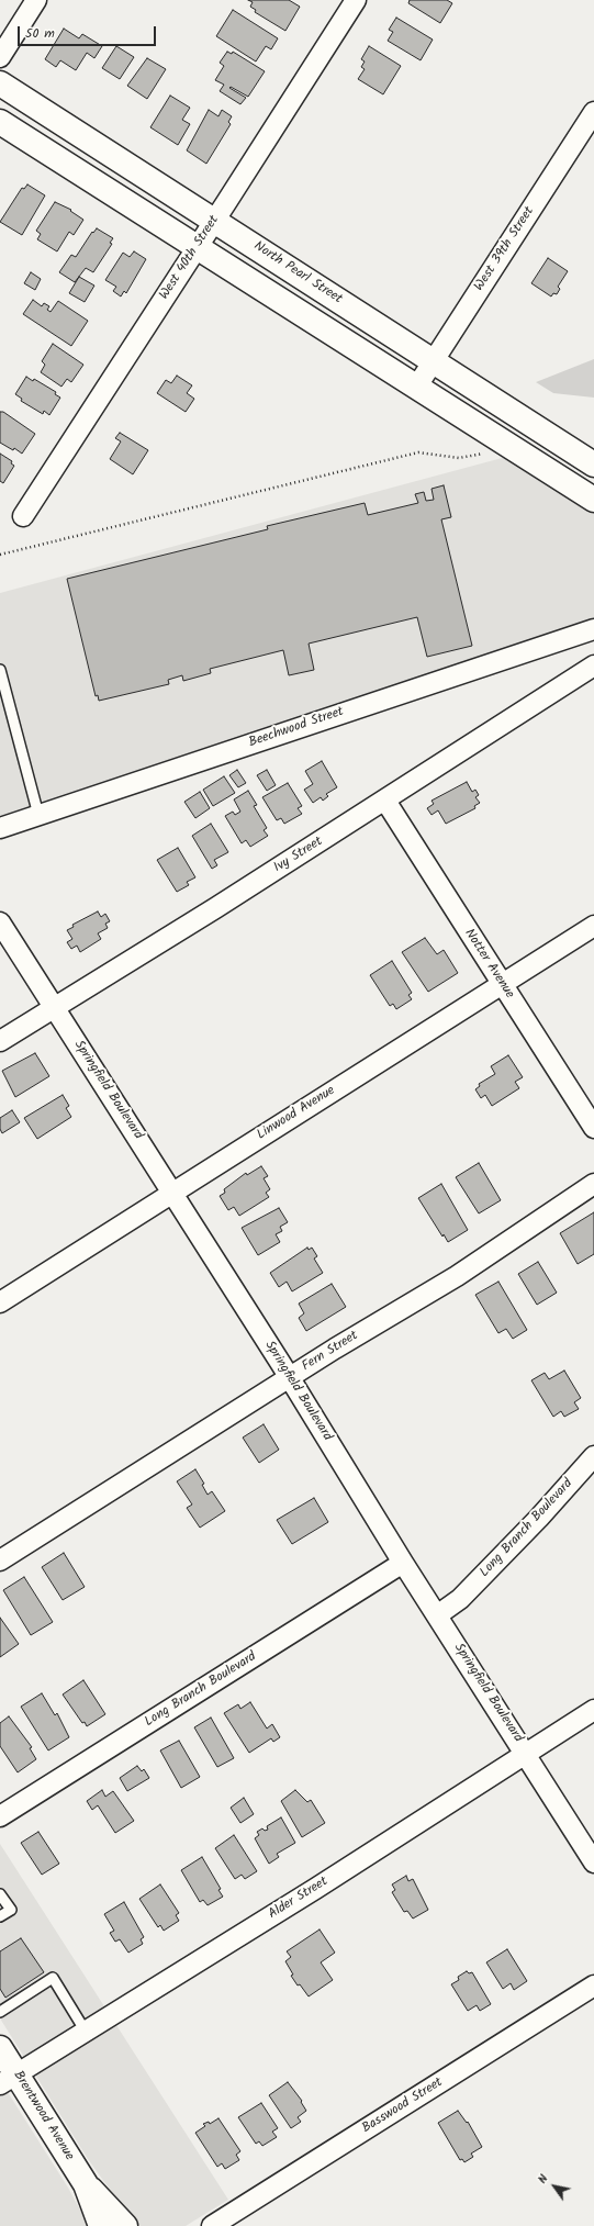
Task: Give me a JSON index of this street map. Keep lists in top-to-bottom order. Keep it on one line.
{"streets":{"street":["West 39th Street","West 40th Street","North Pearl Street","Beechwood Street","Ivy Street","Notter Avenue","Springfield Boulevard","Linwood Avenue","Fern Street","Long Branch Boulevard","Alder Street","Basswood Street","Brentwood Avenue"]},"crossings":[["West 39th Street","North Pearl Street"],["West 40th Street","North Pearl Street"],["Ivy Street","Notter Avenue"],["Ivy Street","Springfield Boulevard"],["Notter Avenue","Linwood Avenue"],["Springfield Boulevard","Linwood Avenue"],["Springfield Boulevard","Fern Street"],["Springfield Boulevard","Long Branch Boulevard"],["Springfield Boulevard","Alder Street"],["Alder Street","Brentwood Avenue"]],"scale_bar":"50 m","north":"top left"}
